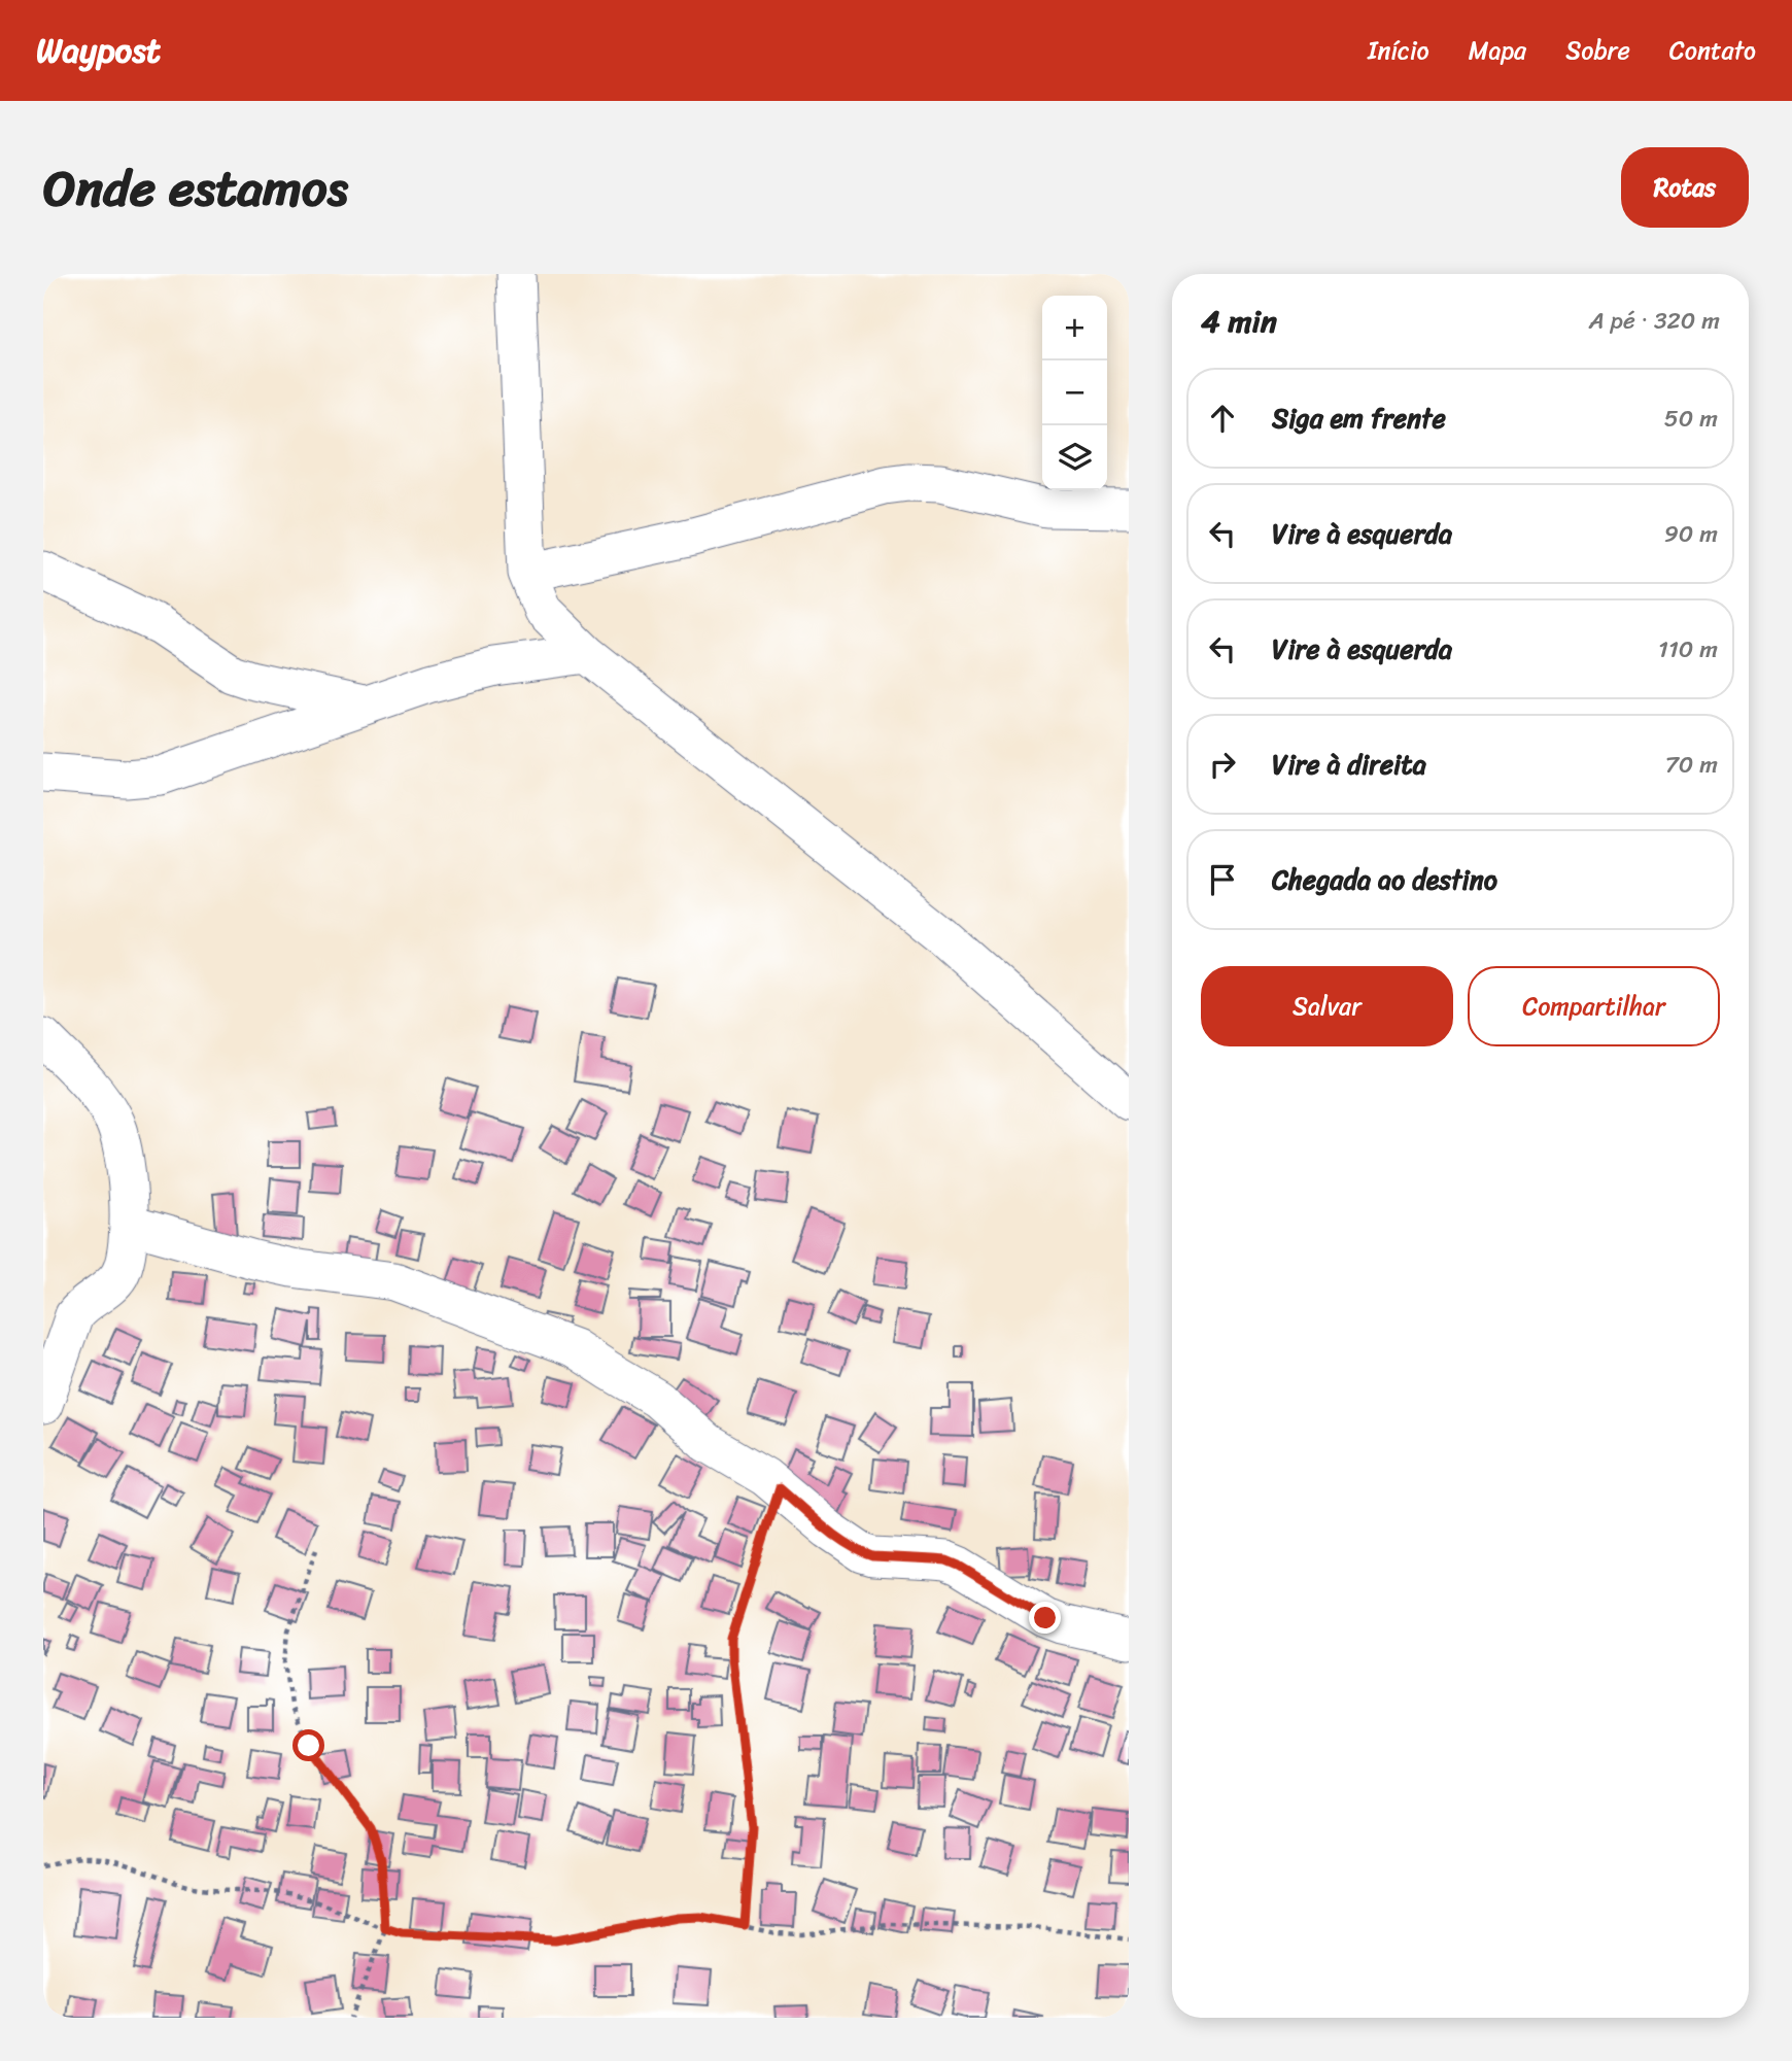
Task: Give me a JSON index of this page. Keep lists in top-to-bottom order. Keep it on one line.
{"page":{"header":"Waypost","nav":["Início","Mapa","Sobre","Contato"],"title":"Onde estamos","buttons":["Rotas",["Salvar","Compartilhar"]],"heading":["4 min","A pé · 320 m"],"map_buttons":["+","−"],"list":[["Siga em frente","50 m"],["Vire à esquerda","90 m"],["Vire à esquerda","110 m"],["Vire à direita","70 m"],"Chegada ao destino"]}}
